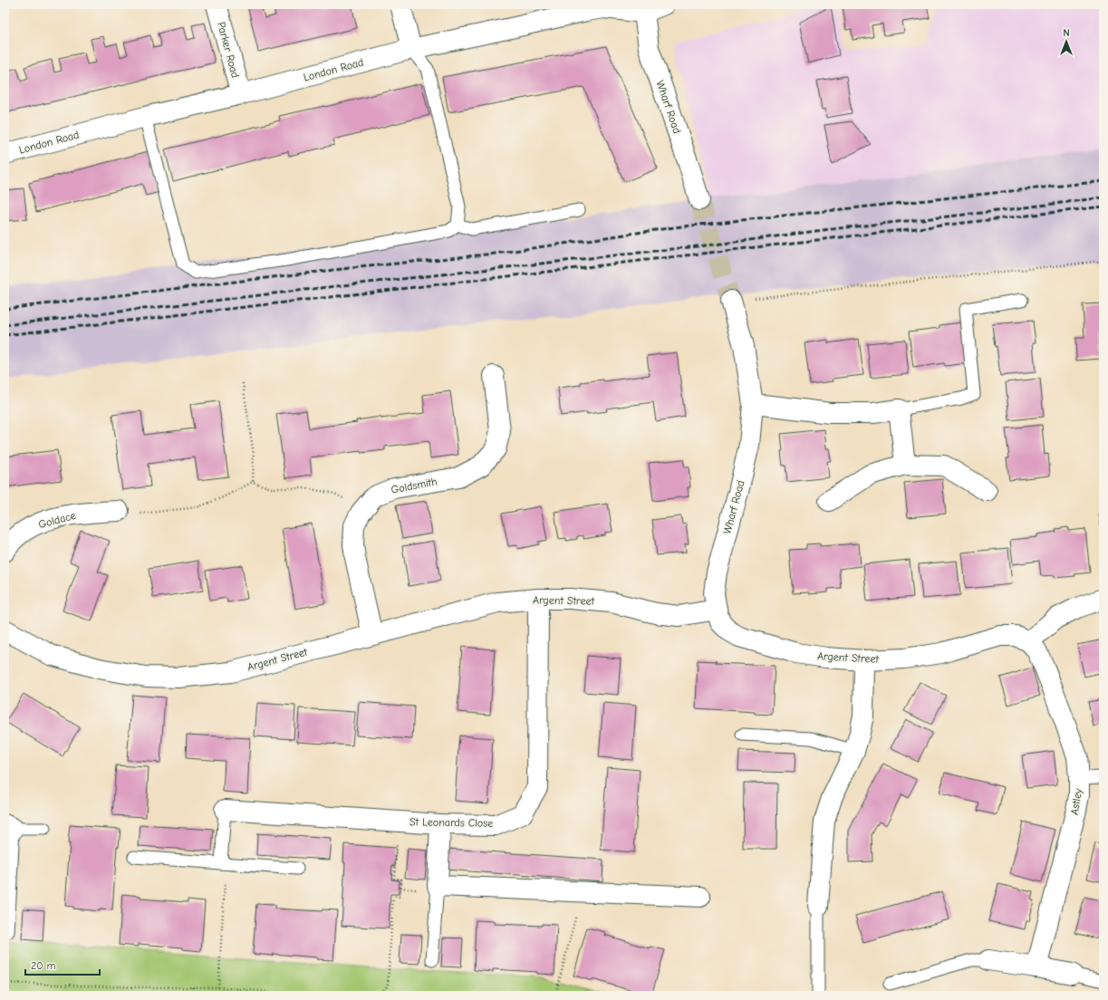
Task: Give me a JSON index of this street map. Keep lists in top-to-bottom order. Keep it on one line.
{"streets":{"street":["Parker Road","London Road","Wharf Road","Goldsmith","Goldace","Argent Street","Astley","St Leonards Close"]},"crossings":[["Parker Road","London Road"],["London Road","Wharf Road"],["Wharf Road","Argent Street"],["Goldsmith","Argent Street"],["Argent Street","Astley"],["Argent Street","St Leonards Close"]],"scale_bar":"20 m","north":"top"}
